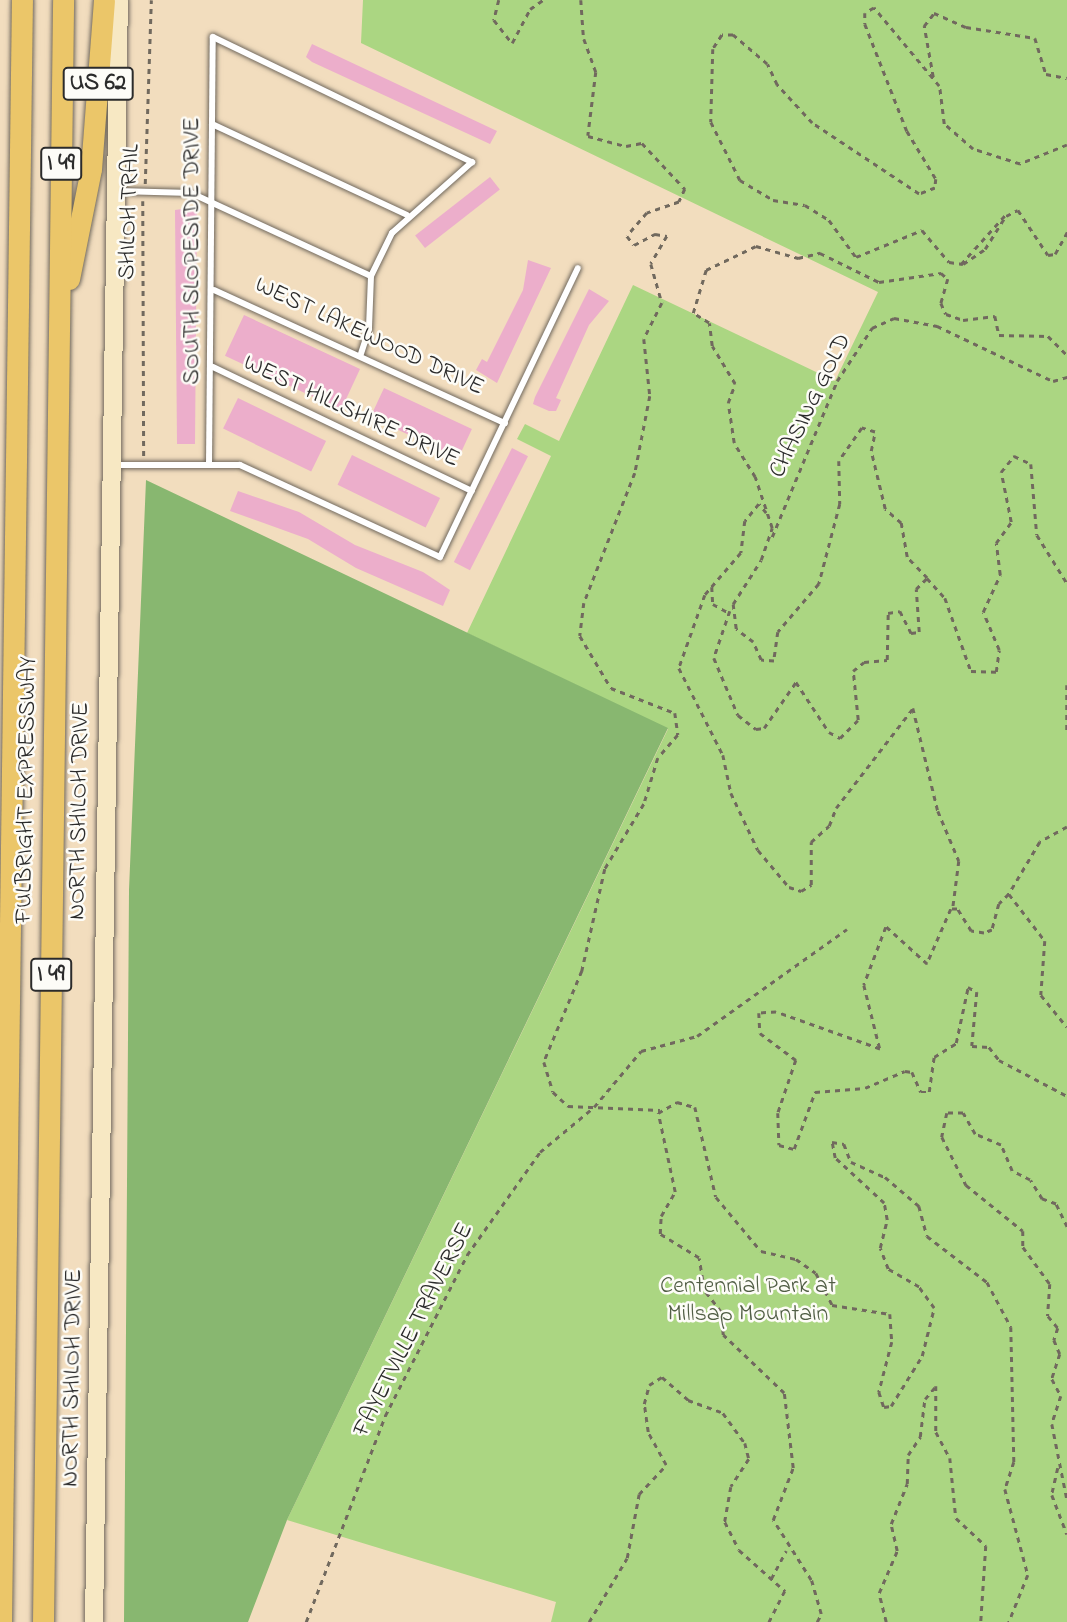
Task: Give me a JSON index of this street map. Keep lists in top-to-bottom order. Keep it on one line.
{"streets":{"highway":["US 62","I 49","FULBRIGHT EXPRESSWAY"],"main road":["NORTH SHILOH DRIVE"],"lane":["SOUTH SLOPESIDE DRIVE","WEST LAKEWOOD DRIVE","WEST HILLSHIRE DRIVE"],"path":["SHILOH TRAIL","CHASING GOLD","FAYETVILLE TRAVERSE"]},"crossings":[["US 62","FULBRIGHT EXPRESSWAY"],["SOUTH SLOPESIDE DRIVE","WEST LAKEWOOD DRIVE"],["SOUTH SLOPESIDE DRIVE","WEST HILLSHIRE DRIVE"]],"parks":["Centennial Park at Millsap Mountain"]}
